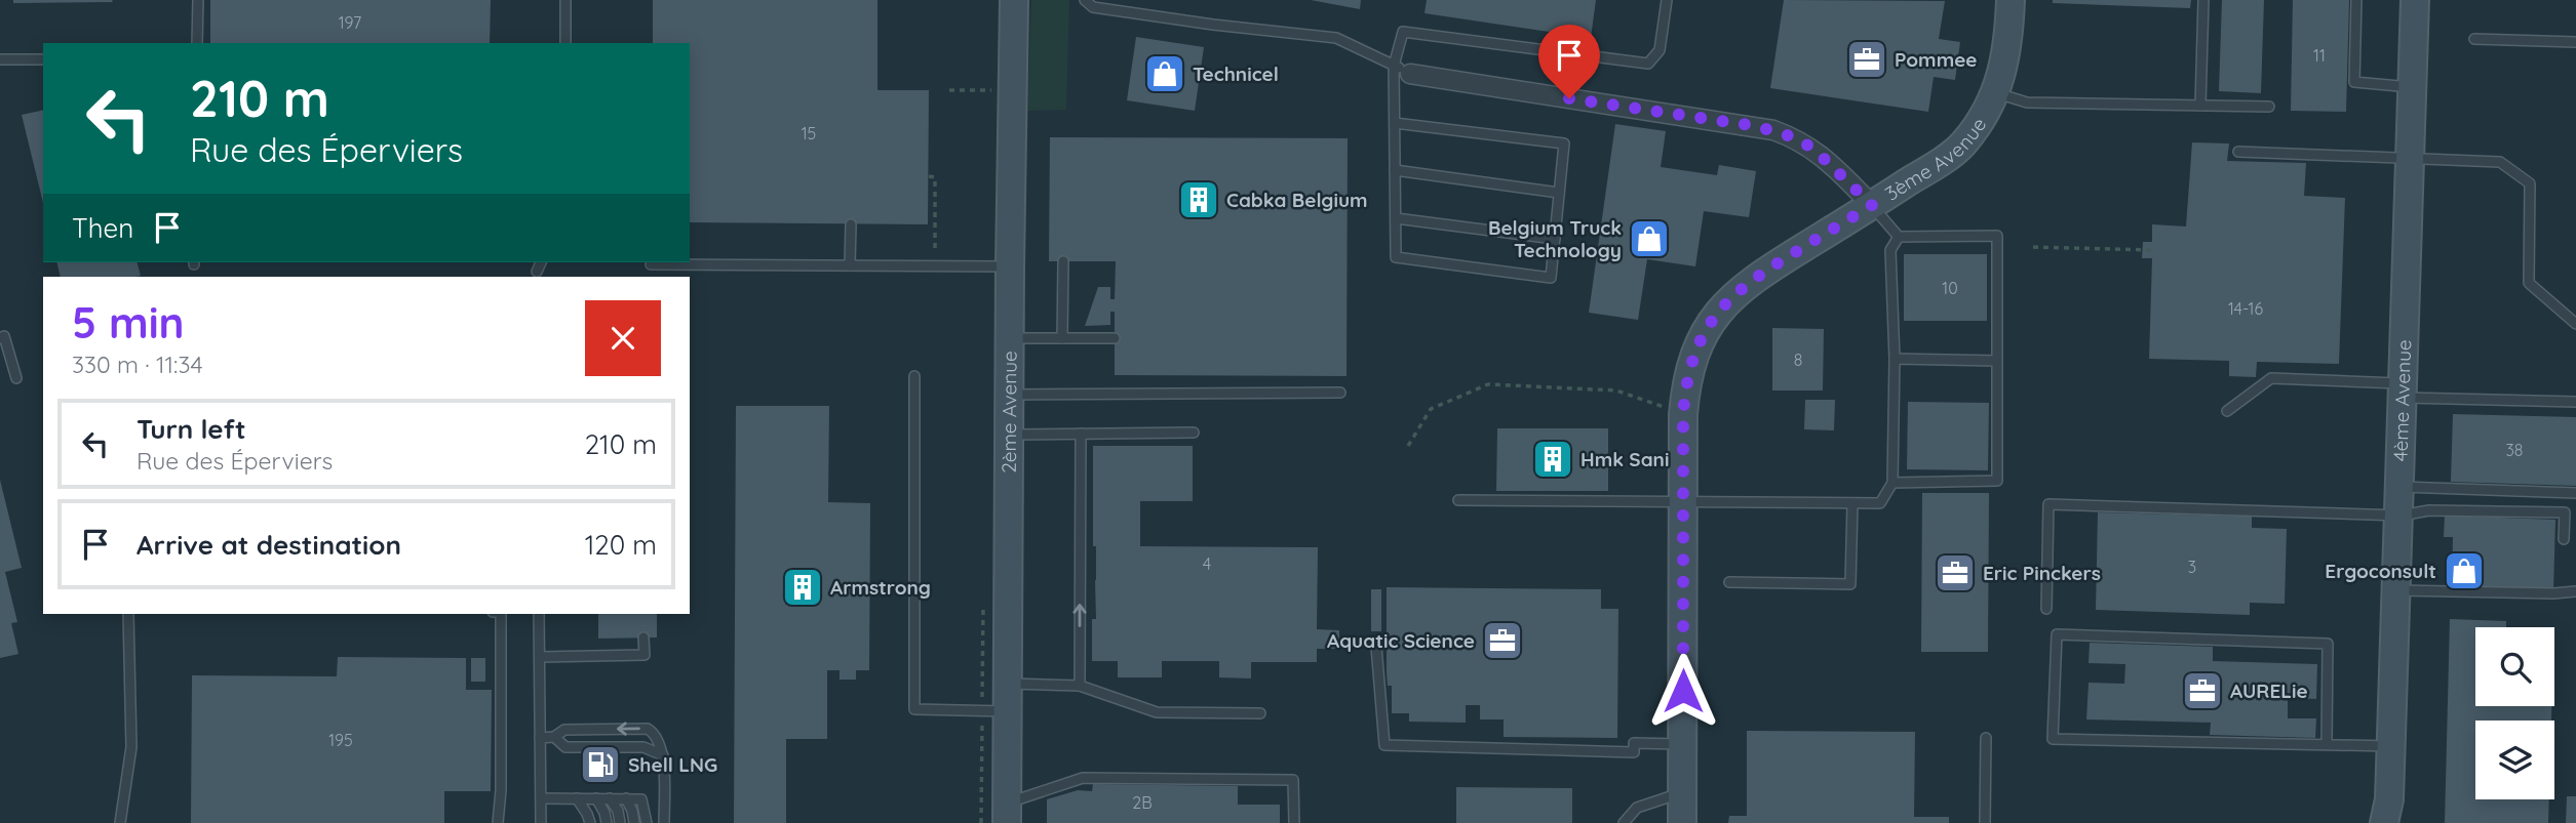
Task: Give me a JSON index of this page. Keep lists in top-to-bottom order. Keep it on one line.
{"streets":{"street":["3ème Avenue","4ème Avenue","2ème Avenue"]},"places":{"office":["Pommee","Eric Pinckers","Aquatic Science","AURELie"],"shop":["Technicel","Belgium Truck Technology","Ergoconsult"],"building":["Cabka Belgium","Hmk Sani","Armstrong"],"fuel station":["Shell LNG"]},"house_numbers":["197","11","15","10","14-16","8","38","4","3","195","2B"],"page":{"turn":["210 m","Rue des Éperviers"],"then":"Then","heading":["5 min","330 m · 11:34"],"list":[{"name":"Turn left","note":"Rue des Éperviers","value":"210 m"},{"name":"Arrive at destination","value":"120 m"}]}}
